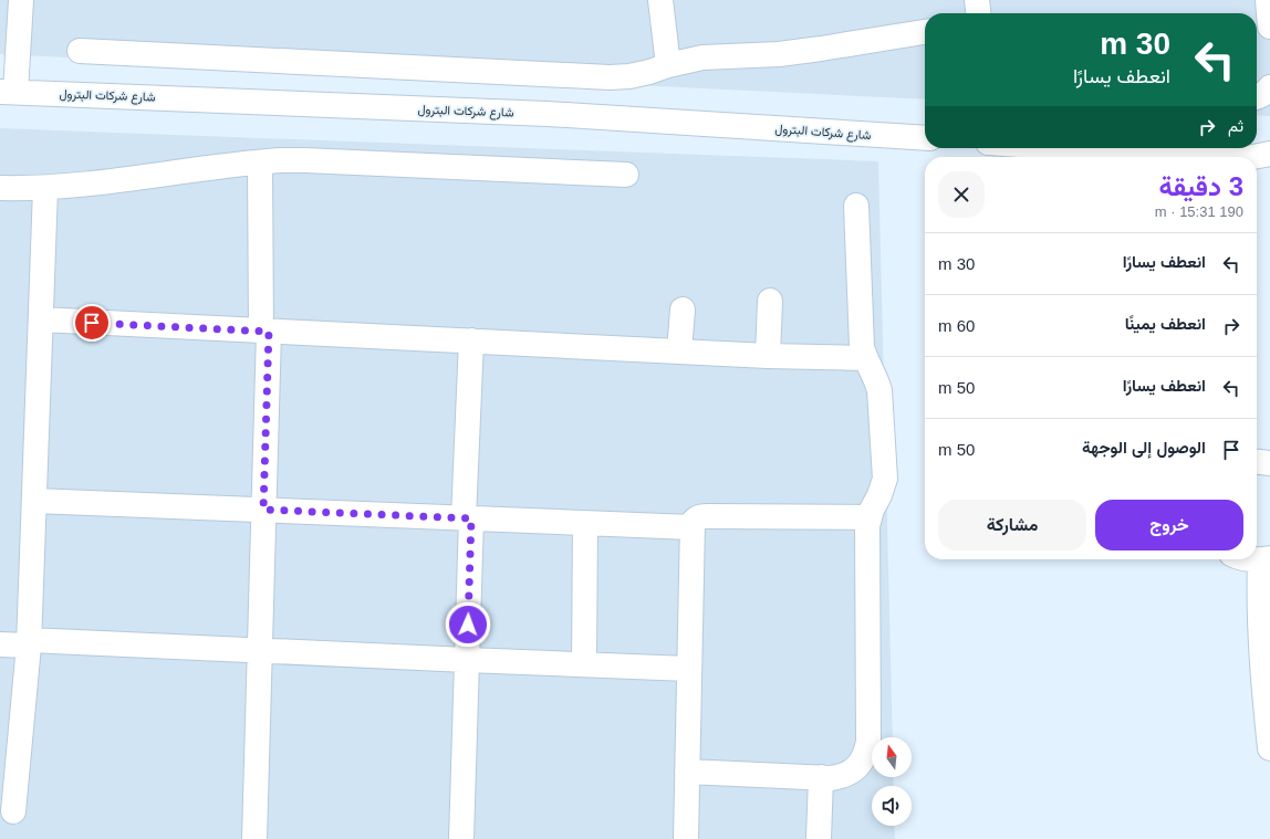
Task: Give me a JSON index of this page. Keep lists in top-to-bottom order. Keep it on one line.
{"streets":{"street":["شارع شركات البترول"]},"north":"top","page":{"turn":["30 m","انعطف يسارًا"],"then":"ثم","heading":["3 دقيقة","190 m · 15:31"],"list":[{"name":"انعطف يسارًا","value":"30 m"},{"name":"انعطف يمينًا","value":"60 m"},{"name":"انعطف يسارًا","value":"50 m"},{"name":"الوصول إلى الوجهة","value":"50 m"}],"buttons":["خروج","مشاركة"]}}
